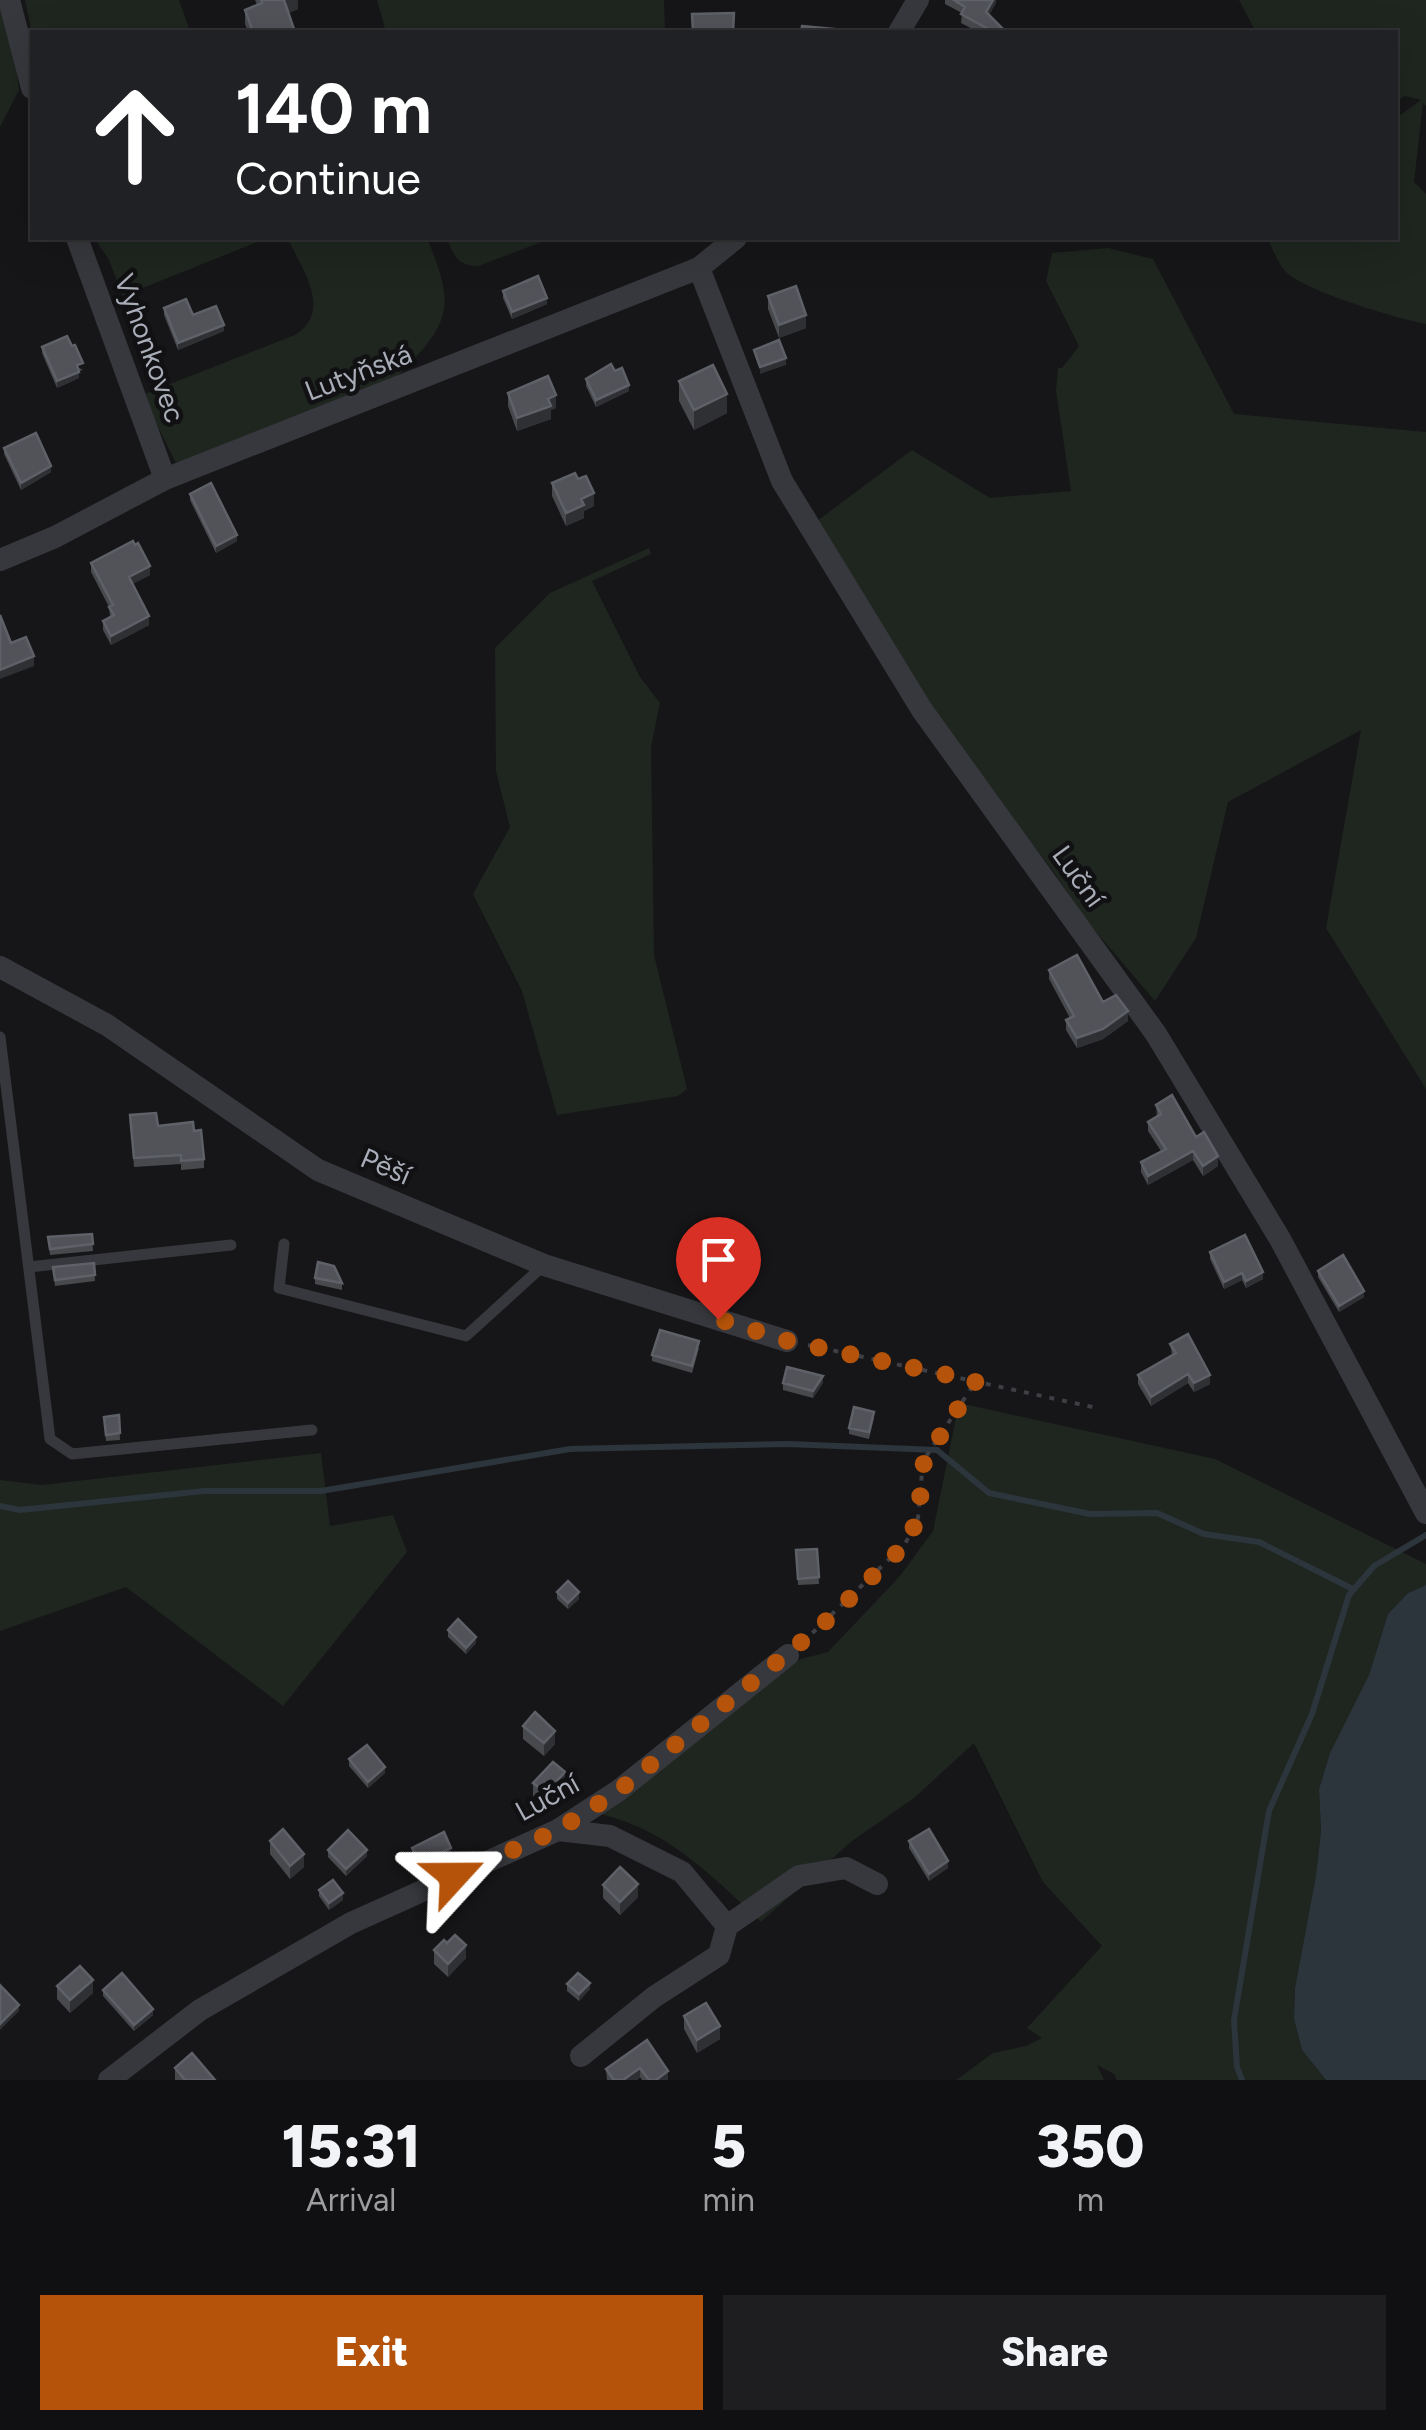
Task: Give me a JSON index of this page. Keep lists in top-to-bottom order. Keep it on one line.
{"streets":{"street":["Vyhonkovec","Lutyňská","Luční","Pěší"]},"crossings":[["Vyhonkovec","Lutyňská"],["Lutyňská","Luční"]],"page":{"turn":["140 m","Continue"],"eta":["15:31","Arrival","5","min","350","m"],"buttons":["Exit","Share"]}}
